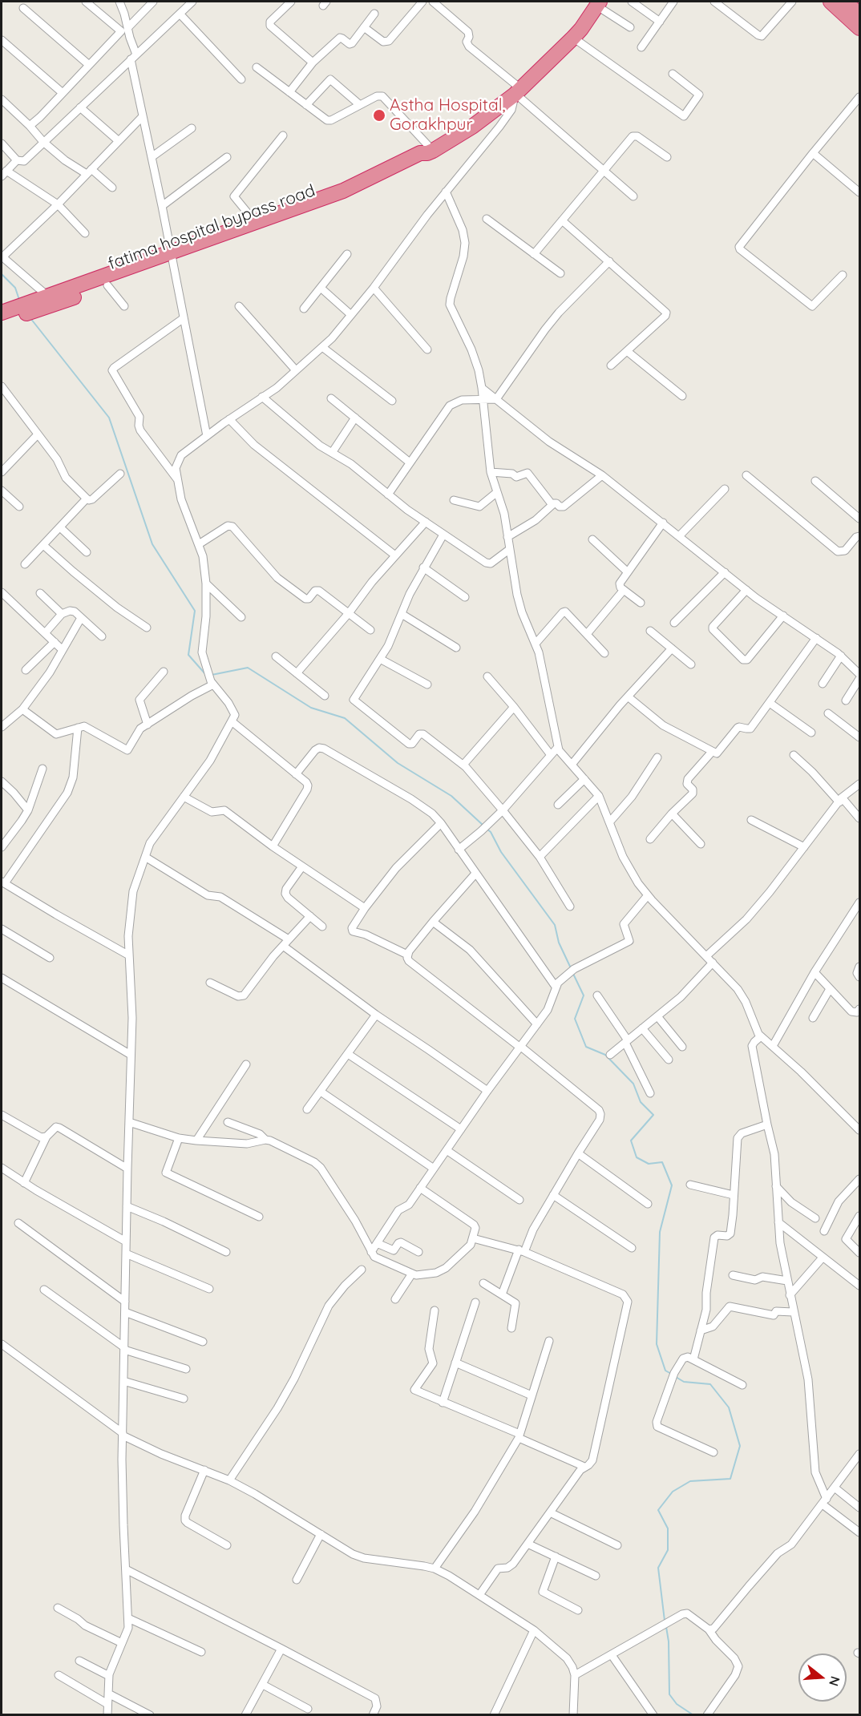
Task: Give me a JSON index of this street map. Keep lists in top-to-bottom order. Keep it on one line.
{"streets":{"highway":["fatima hospital bypass road"]},"places":["Astha Hospital, Gorakhpur"],"north":"right"}
